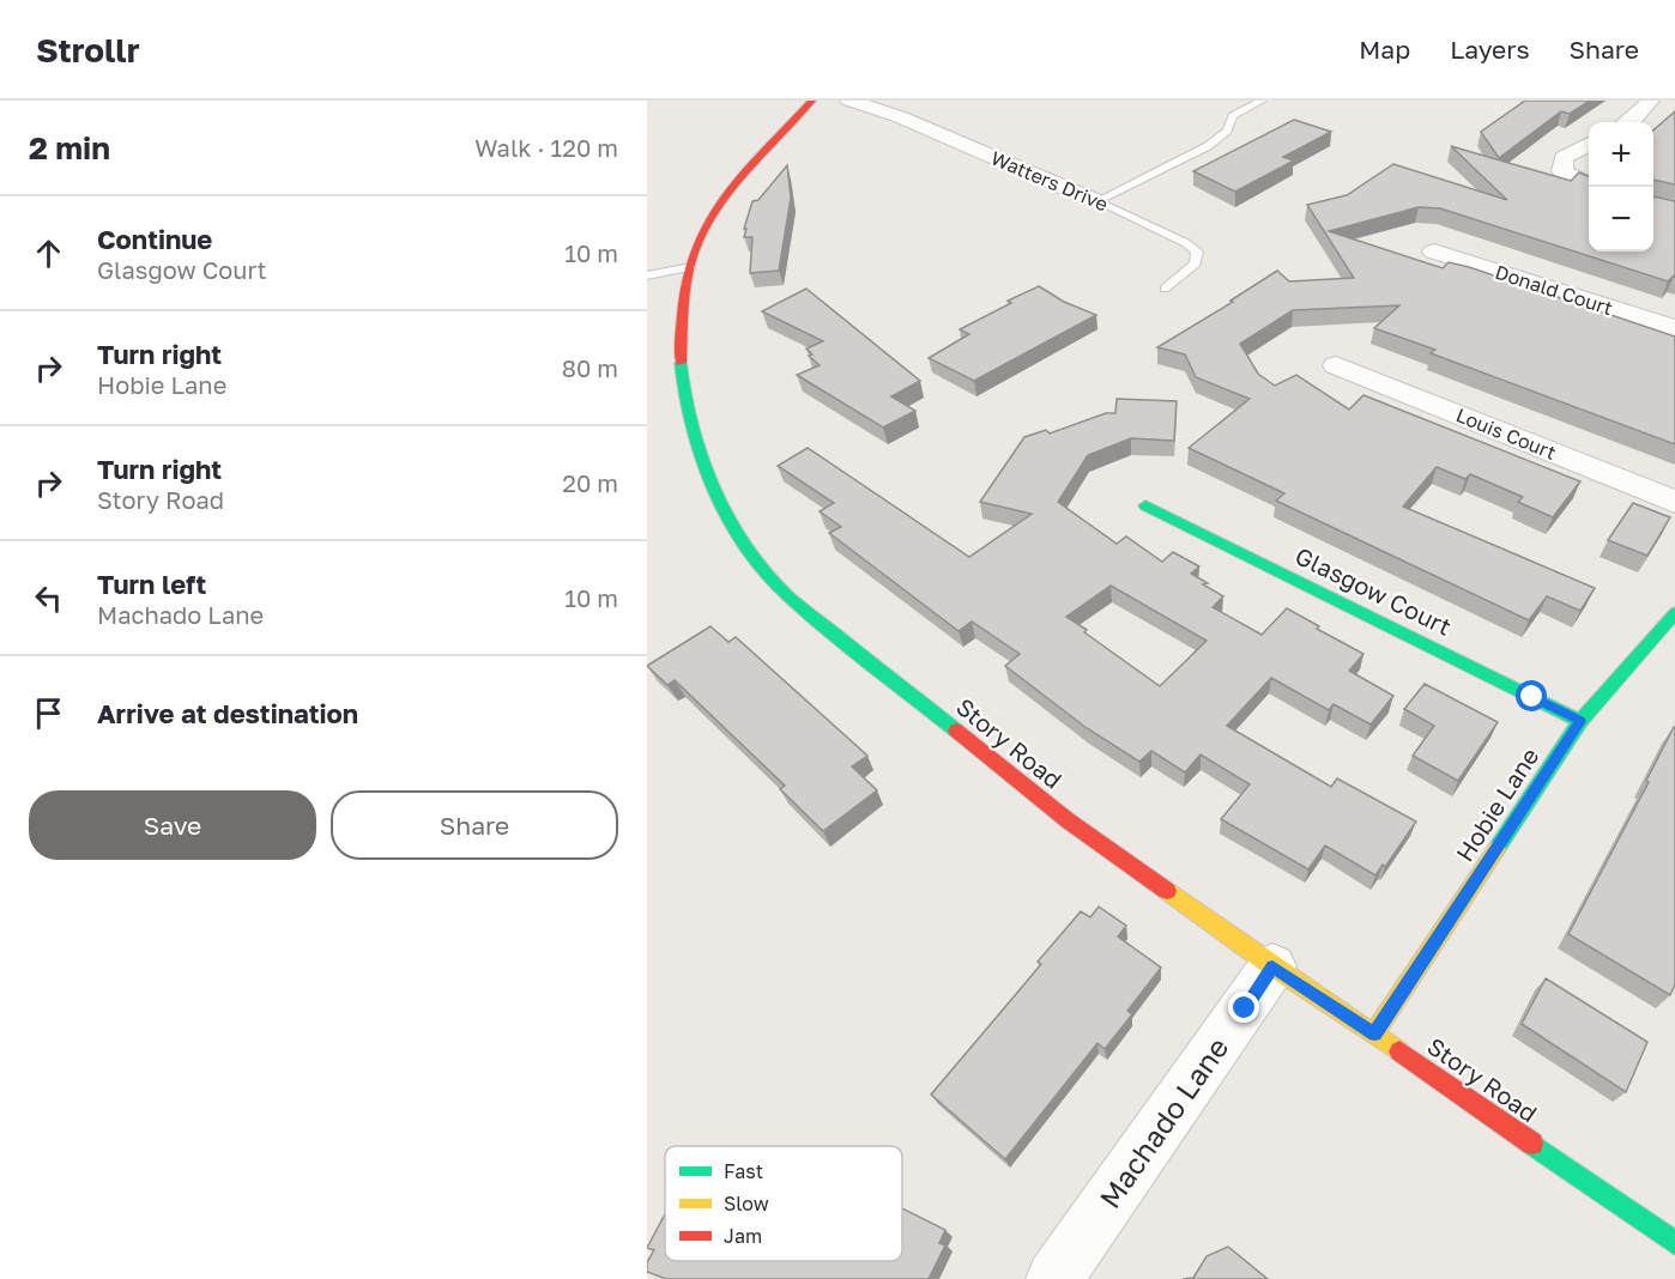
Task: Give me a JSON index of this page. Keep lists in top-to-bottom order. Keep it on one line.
{"streets":{"street":["Watters Drive","Donald Court","Louis Court","Glasgow Court","Story Road","Hobie Lane","Machado Lane"]},"crossings":[["Glasgow Court","Hobie Lane"],["Story Road","Hobie Lane"],["Story Road","Machado Lane"]],"legend":["Fast","Slow","Jam"],"page":{"header":"Strollr","nav":["Map","Layers","Share"],"heading":["2 min","Walk · 120 m"],"map_buttons":["+","−"],"list":[["Continue","Glasgow Court","10 m"],["Turn right","Hobie Lane","80 m"],["Turn right","Story Road","20 m"],["Turn left","Machado Lane","10 m"],"Arrive at destination"],"buttons":["Save","Share"]}}
